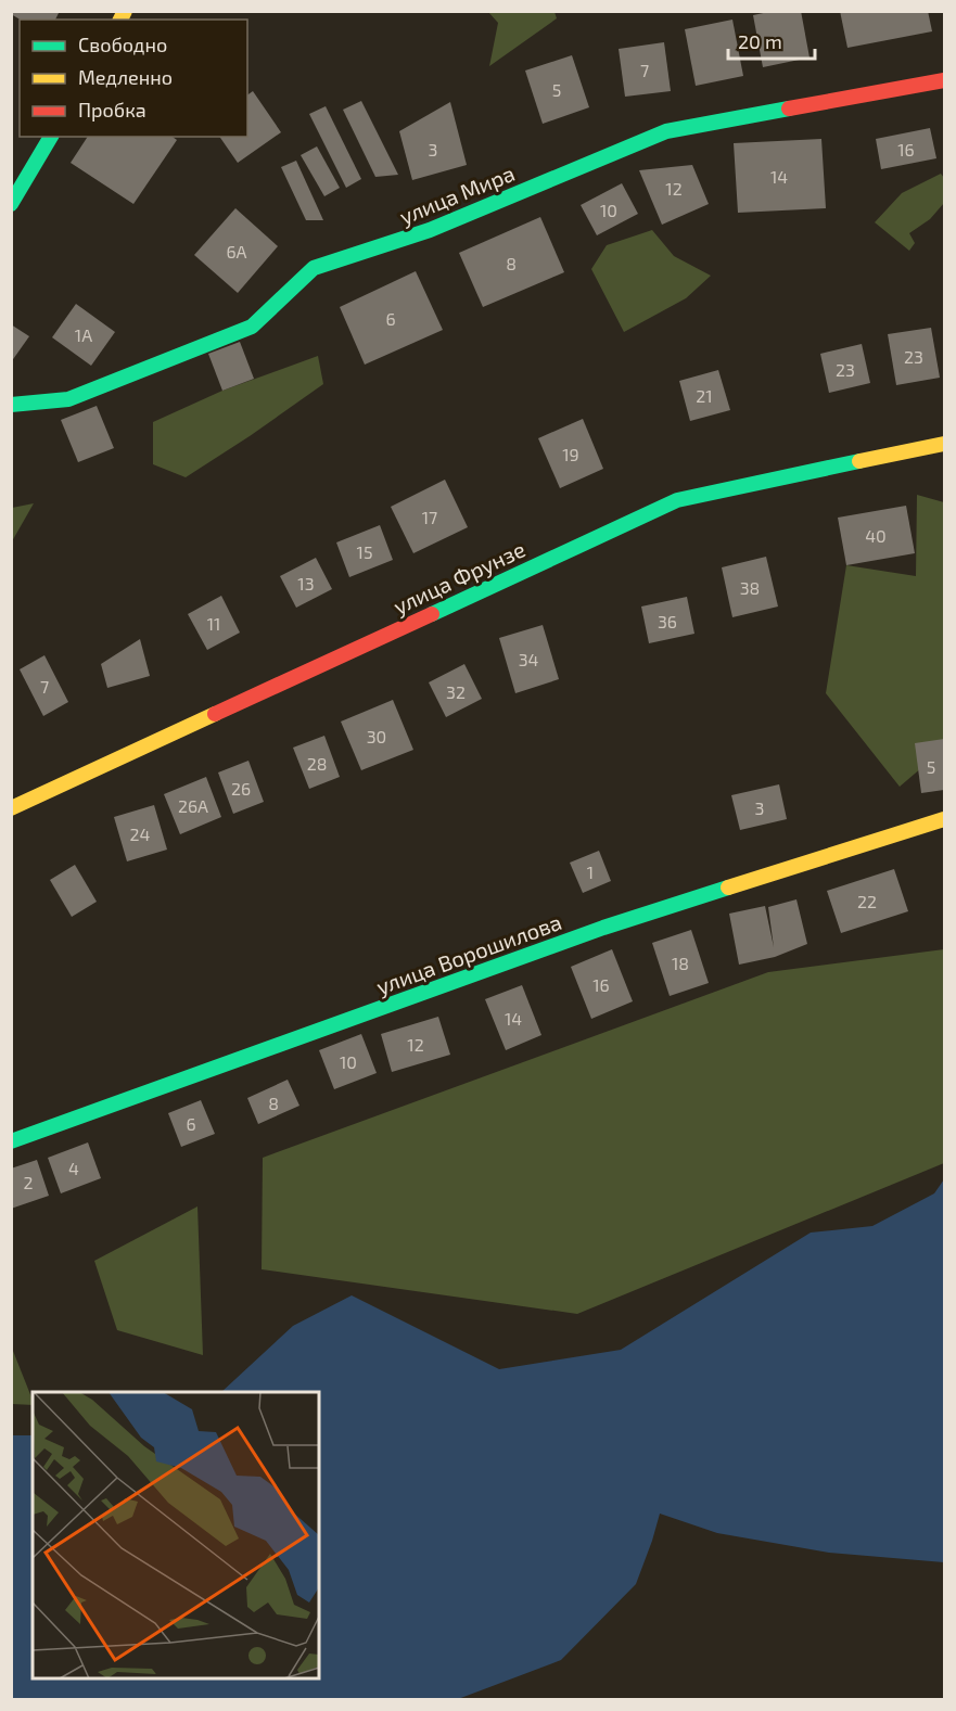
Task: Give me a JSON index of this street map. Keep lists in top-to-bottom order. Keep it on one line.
{"streets":{"street":["улица Мира","улица Фрунзе","улица Ворошилова"]},"house_numbers":["7","5","3","16","14","12","10","6А","8","6","1А","23","23","21","19","17","40","15","13","38","36","11","34","7","32","30","28","5","26","26А","3","24","1","22","18","16","14","12","10","8","6","4","2"],"legend":["Свободно","Медленно","Пробка"],"scale_bar":"20 m"}
